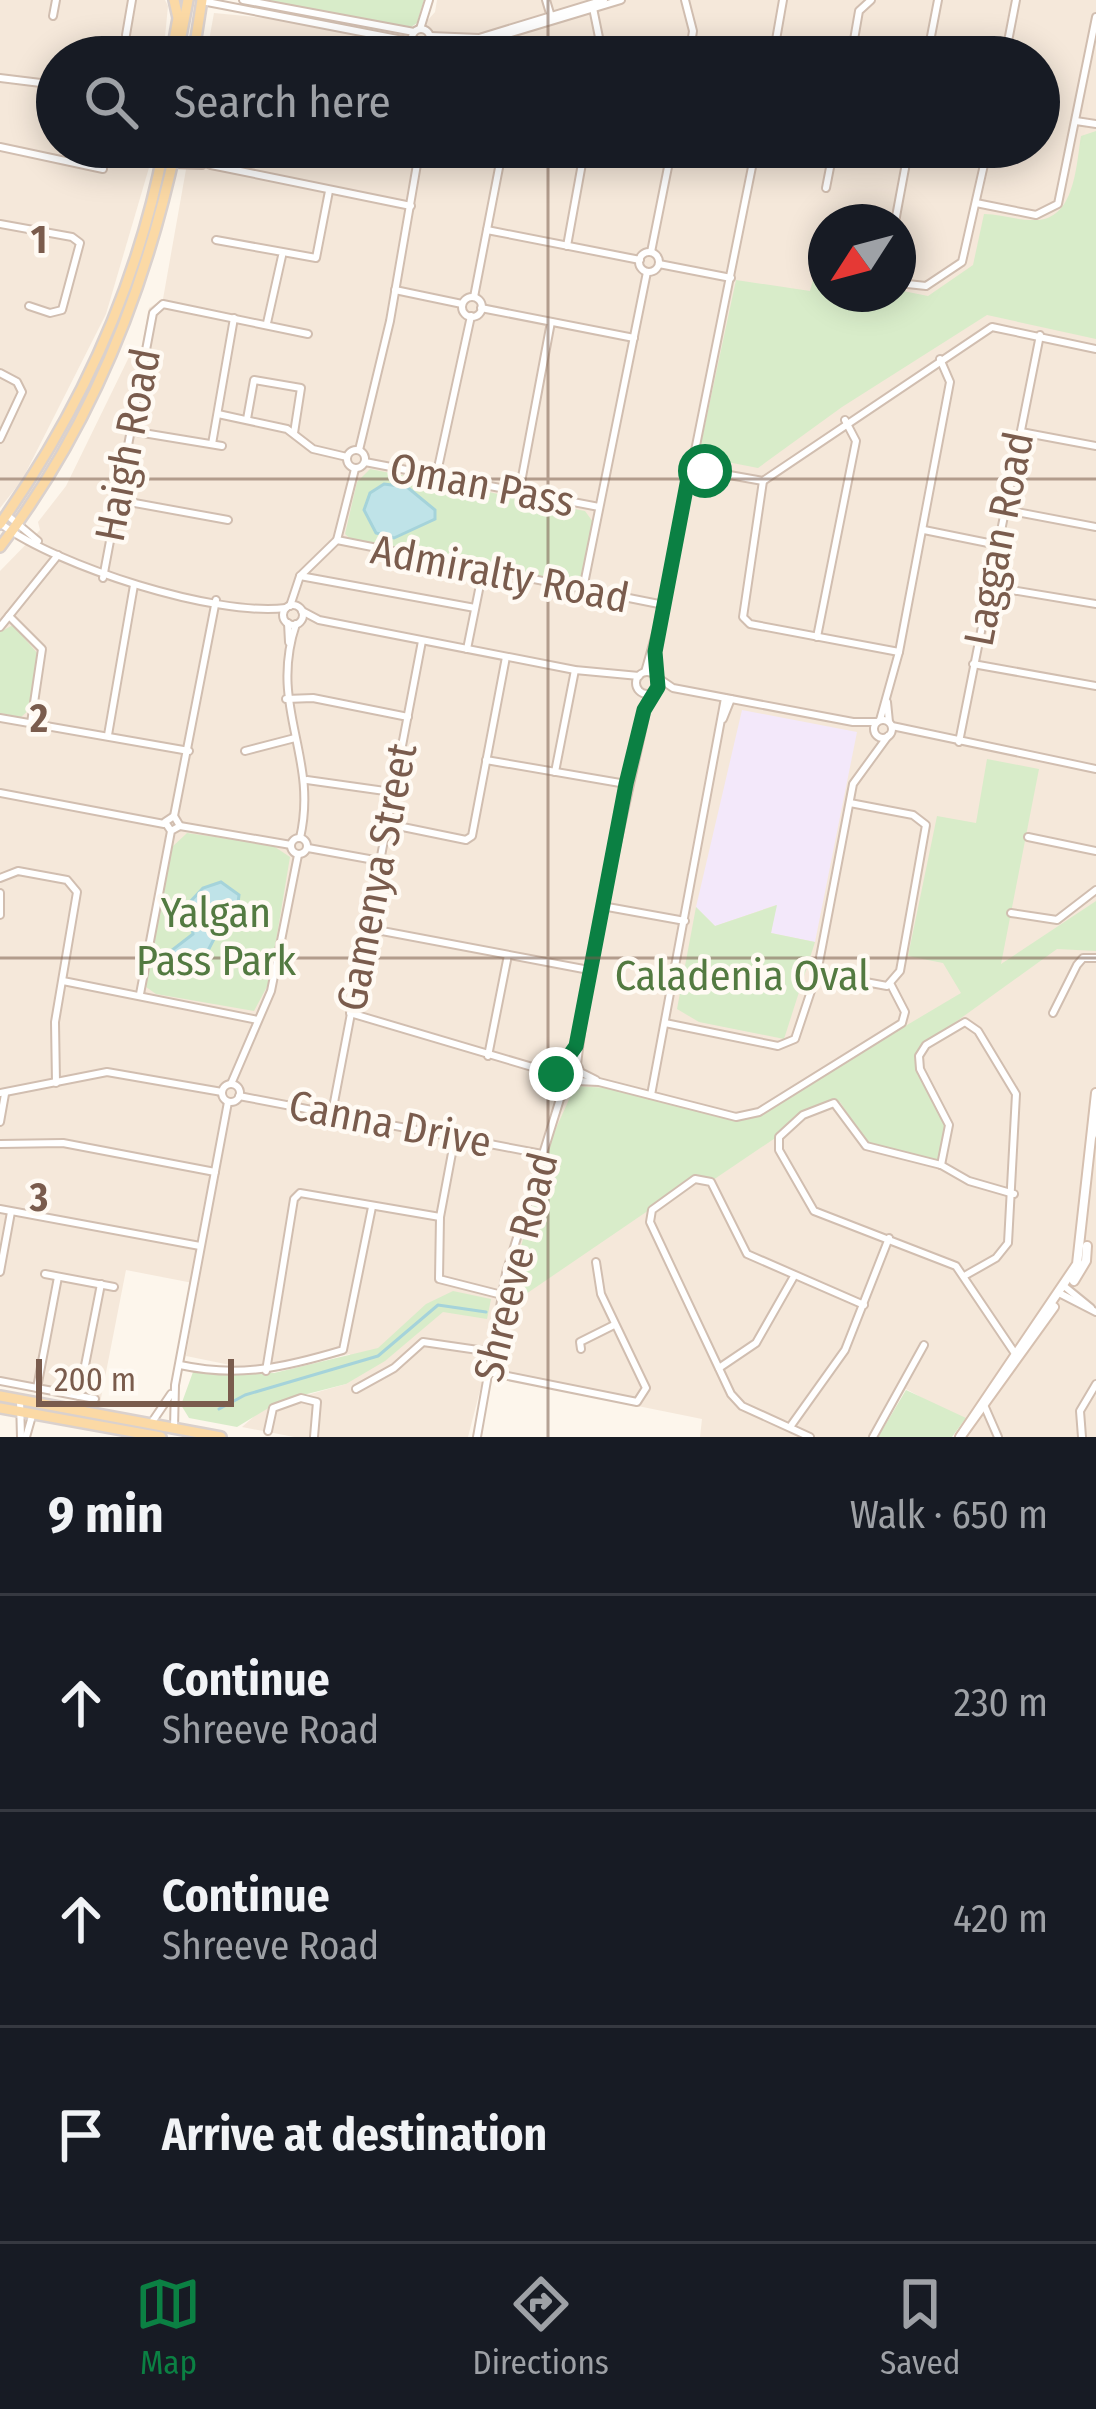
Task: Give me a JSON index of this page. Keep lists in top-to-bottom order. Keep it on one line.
{"streets":{"street":["Haigh Road","Oman Pass","Laggan Road","Admiralty Road","Gamenya Street","Canna Drive","Shreeve Road"]},"crossings":[["Gamenya Street","Canna Drive"],["Canna Drive","Shreeve Road"]],"parks":["Yalgan Pass Park","Caladenia Oval"],"scale_bar":"200 m","north":"bottom left","page":{"search":"Search here","scale":"200 m","heading":["9 min","Walk · 650 m"],"list":[["Continue","Shreeve Road","230 m"],["Continue","Shreeve Road","420 m"],"Arrive at destination"],"nav":["Map","Directions","Saved"]},"grid":{"rows":["1","2","3"]}}
